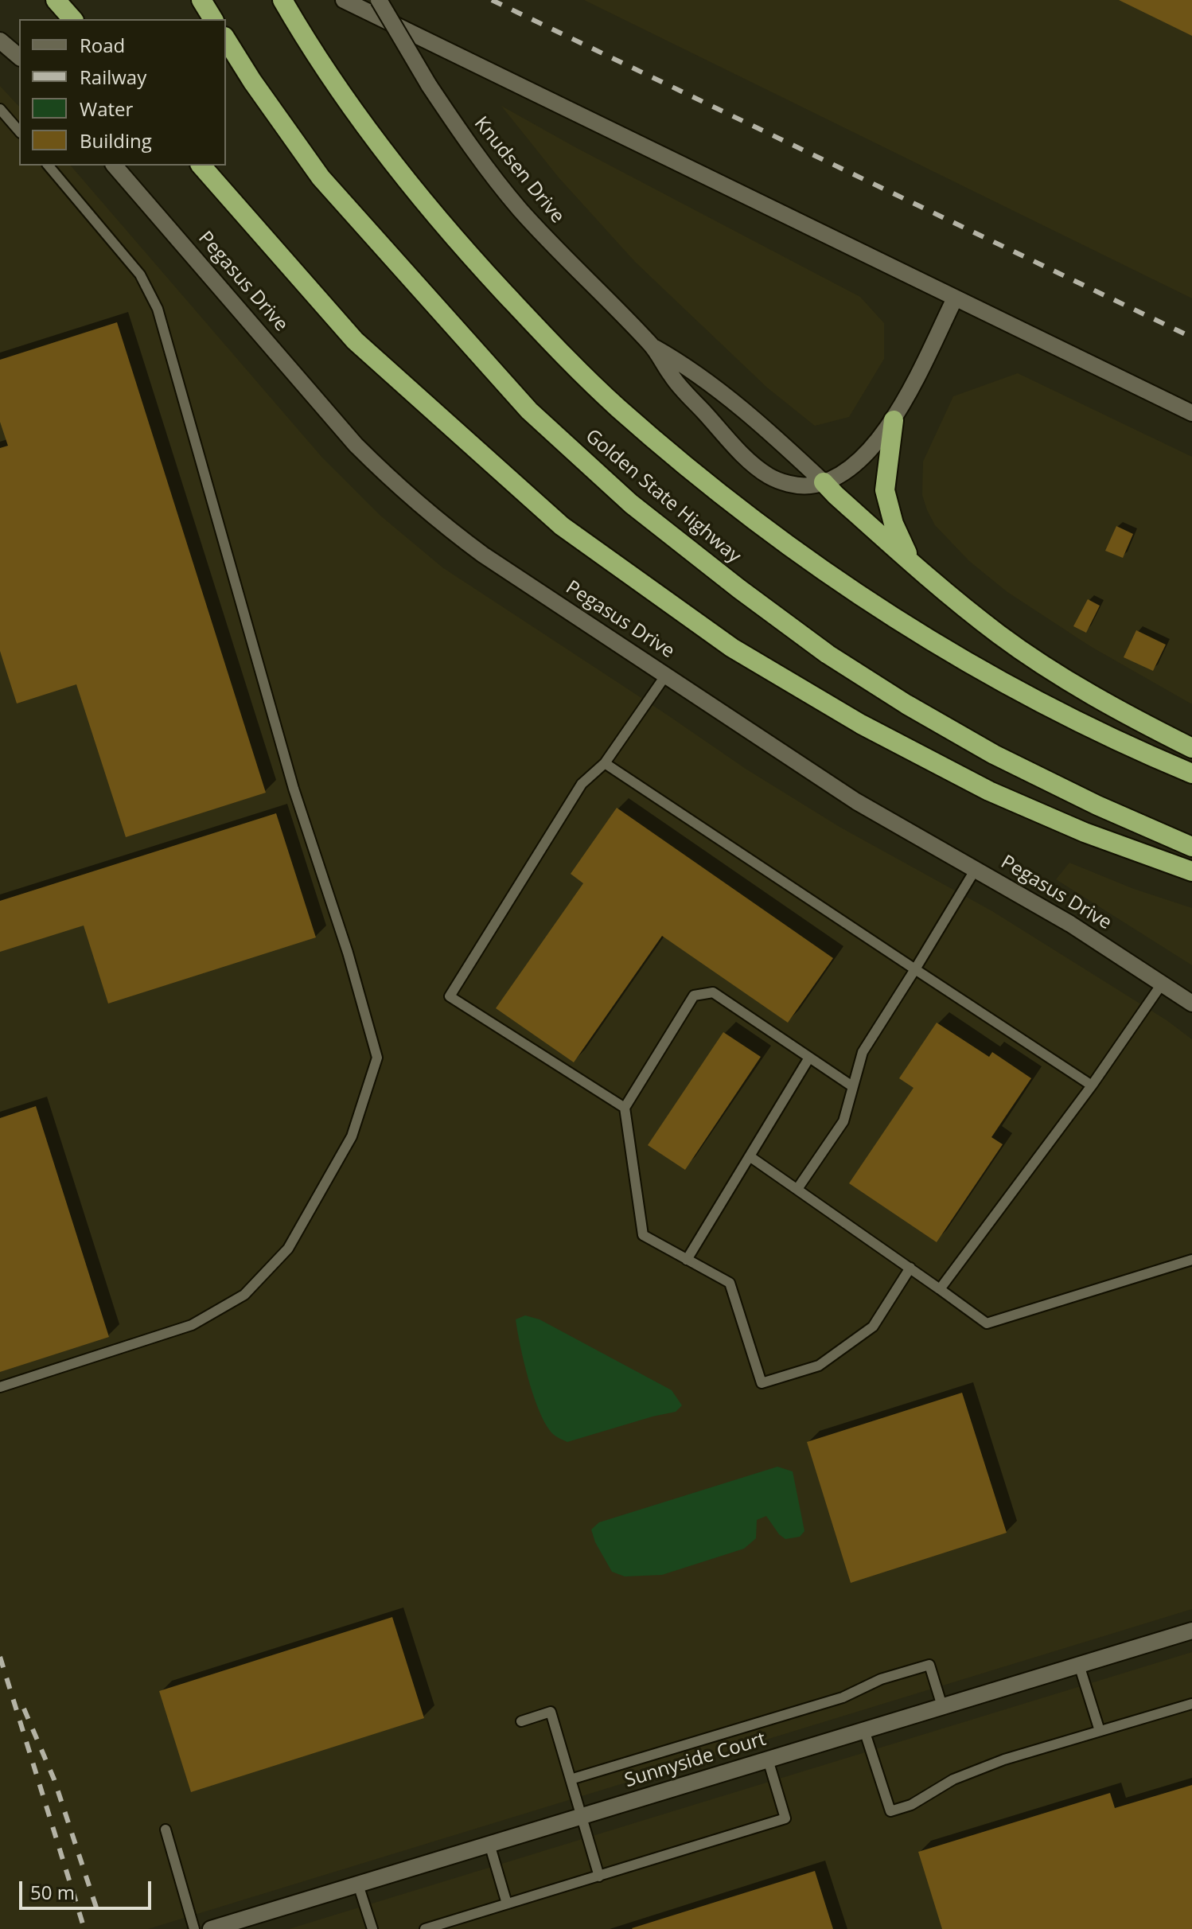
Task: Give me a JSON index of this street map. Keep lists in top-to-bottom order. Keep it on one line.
{"streets":{"highway":["Golden State Highway"],"street":["Knudsen Drive","Pegasus Drive","Sunnyside Court"]},"legend":["Road","Railway","Water","Building"],"scale_bar":"50 m"}
